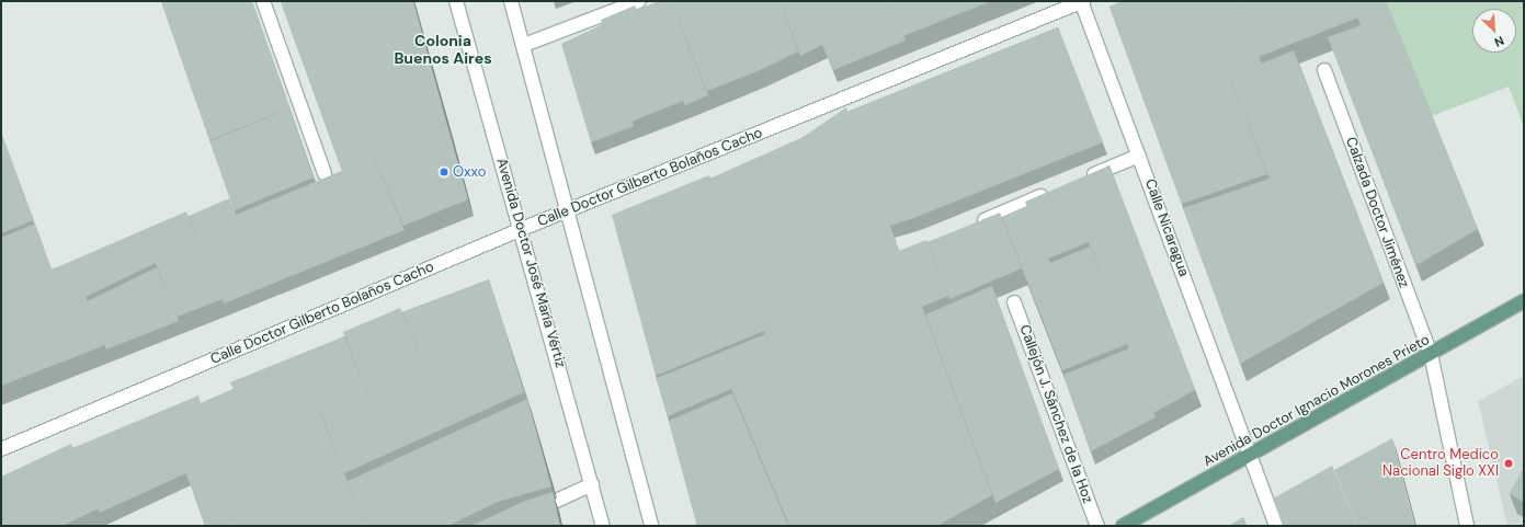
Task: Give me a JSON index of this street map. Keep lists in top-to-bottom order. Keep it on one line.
{"streets":{"main road":["Avenida Doctor Ignacio Morones Prieto"],"street":["Calle Doctor Gilberto Bolaños Cacho","Calzada Doctor Jiménez","Calle Nicaragua","Avenida Doctor José María Vértiz","Callejón J. Sánchez de la Hoz"]},"crossings":[["Calle Doctor Gilberto Bolaños Cacho","Calle Nicaragua"],["Calle Doctor Gilberto Bolaños Cacho","Avenida Doctor José María Vértiz"],["Calzada Doctor Jiménez","Avenida Doctor Ignacio Morones Prieto"],["Calle Nicaragua","Avenida Doctor Ignacio Morones Prieto"]],"districts":["Colonia Buenos Aires"],"places":["Oxxo","Centro Medico Nacional Siglo XXI"],"north":"bottom right"}
